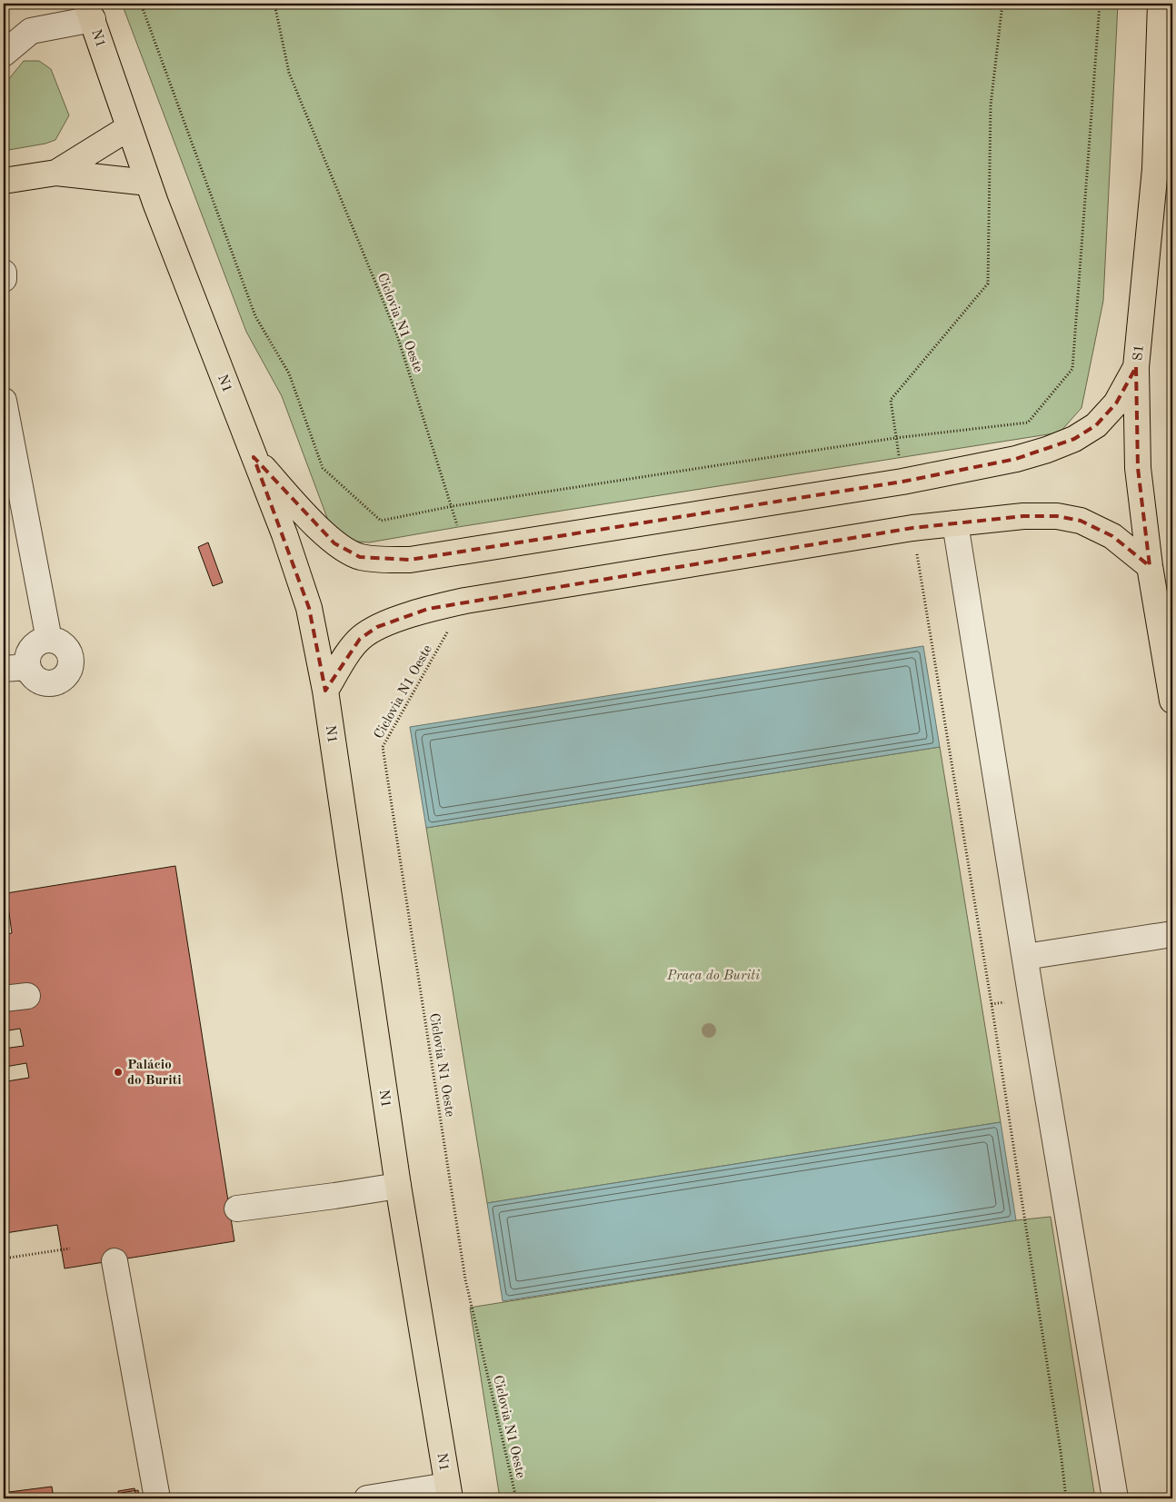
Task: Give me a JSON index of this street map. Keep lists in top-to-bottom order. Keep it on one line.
{"streets":{"main road":["N1","S1"],"path":["Ciclovia N1 Oeste"]},"parks":["Praça do Buriti"],"places":["Palácio do Buriti"]}
